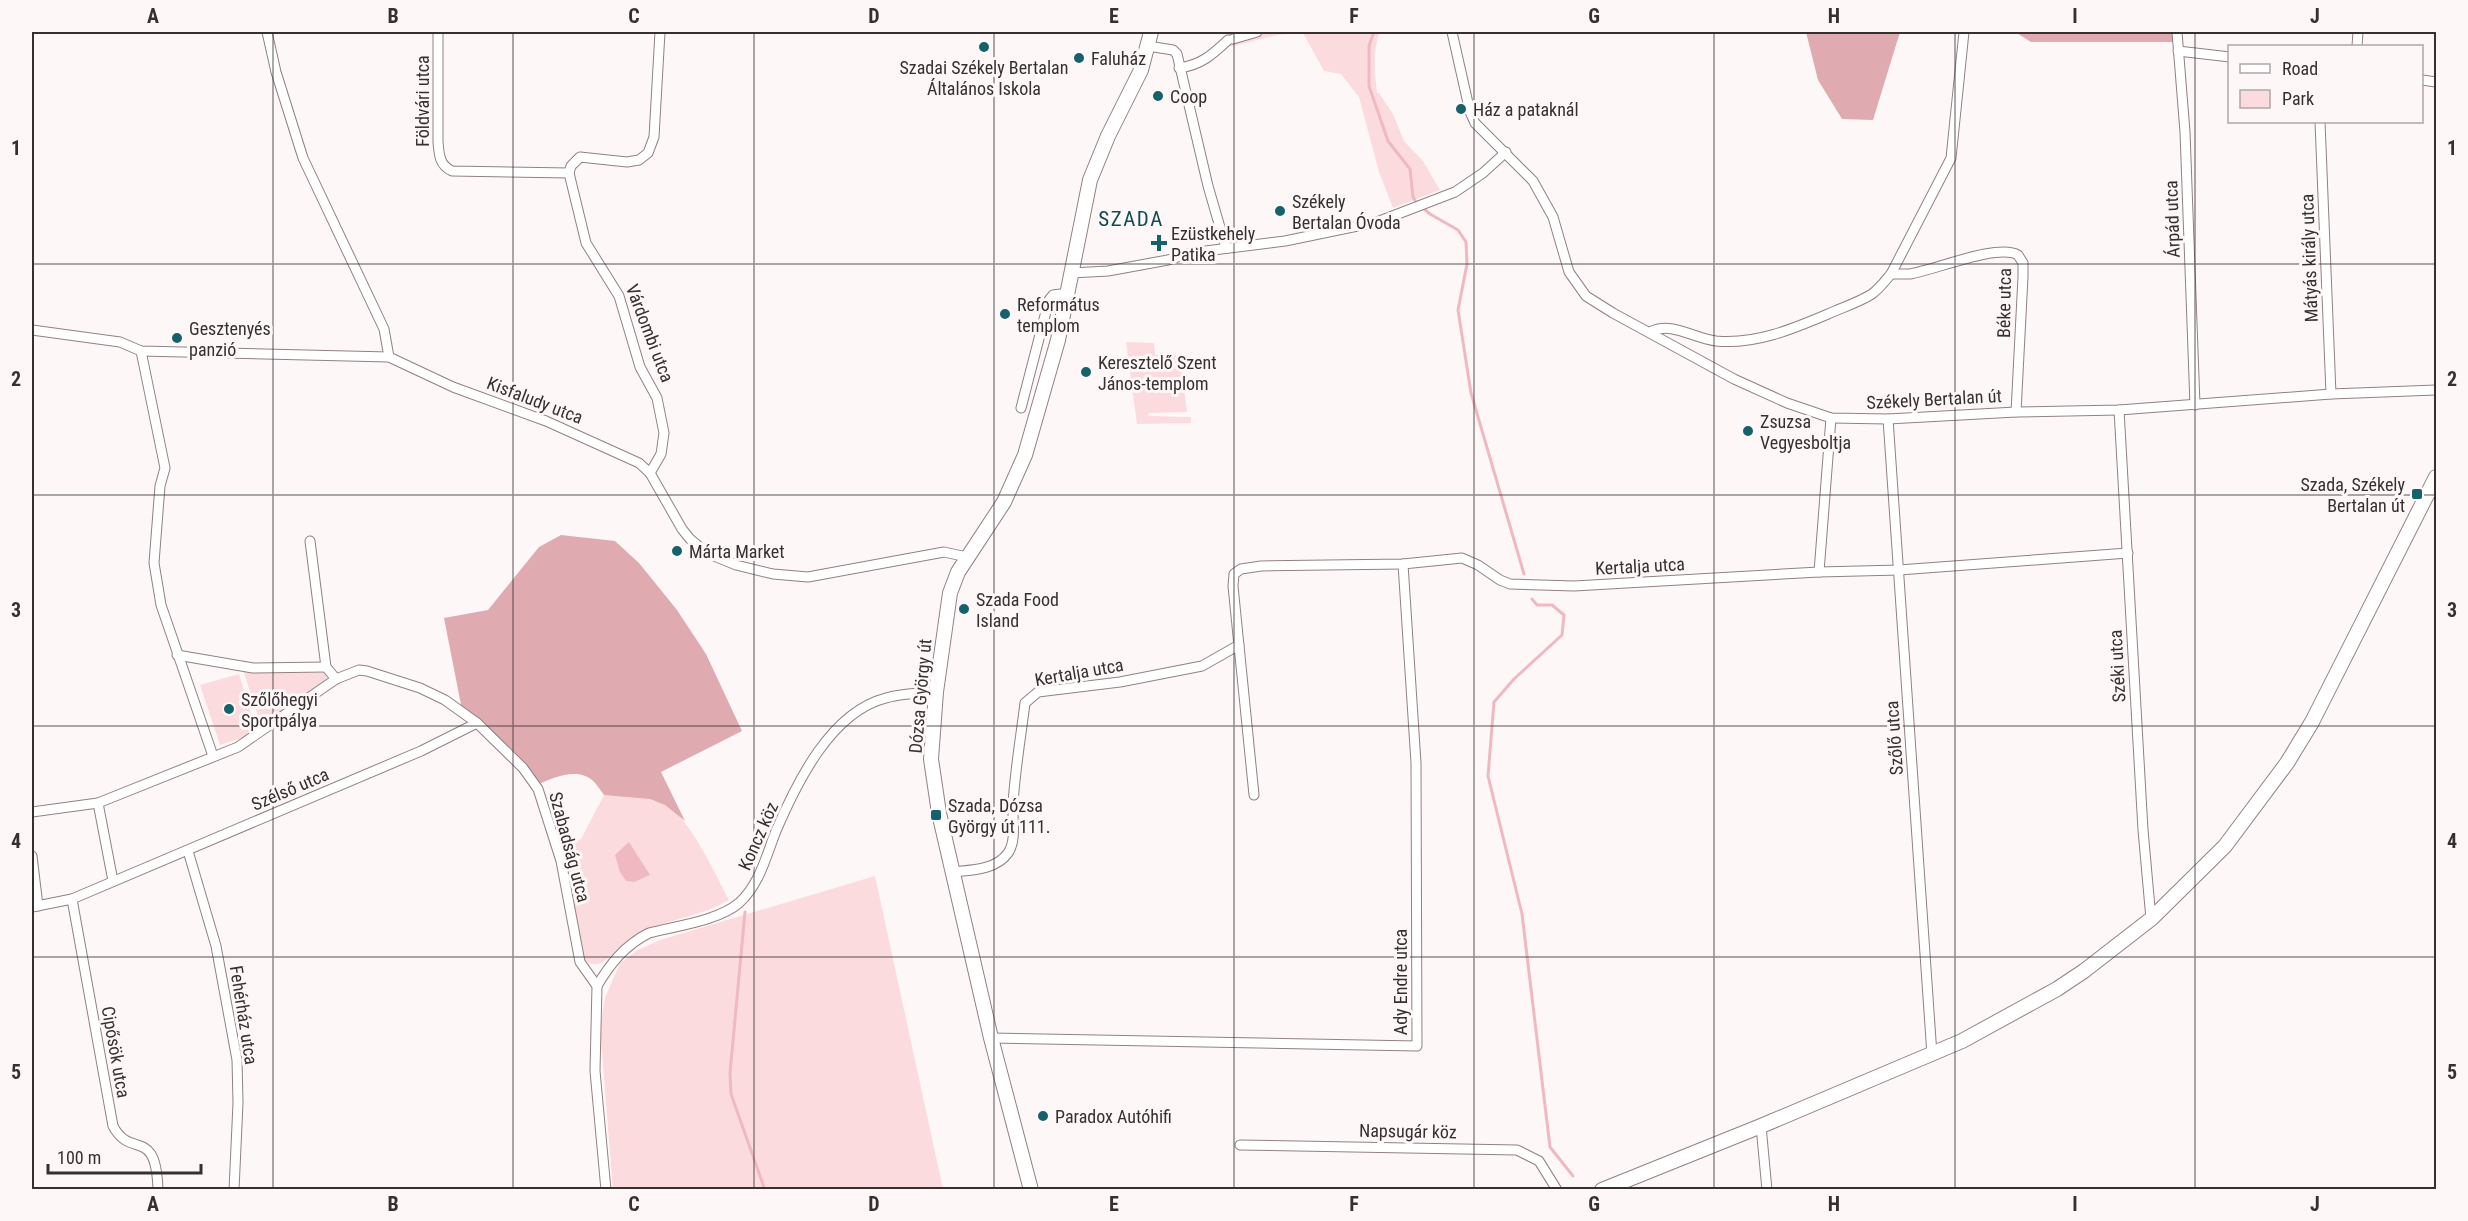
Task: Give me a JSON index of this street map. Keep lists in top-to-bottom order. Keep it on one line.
{"streets":{"main road":["Dózsa György út"],"street":["Földvári utca","Árpád utca","Mátyás király utca","Béke utca","Várdombi utca","Székely Bertalan út","Kisfaludy utca","Kertalja utca","Széki utca","Szőlő utca","Szélső utca","Koncz köz","Szabadság utca","Ady Endre utca","Fehérház utca","Cipősök utca","Napsugár köz"]},"crossings":[["Földvári utca","Várdombi utca"],["Árpád utca","Székely Bertalan út"],["Mátyás király utca","Székely Bertalan út"],["Béke utca","Székely Bertalan út"],["Várdombi utca","Kisfaludy utca"],["Székely Bertalan út","Széki utca"],["Székely Bertalan út","Szőlő utca"],["Kisfaludy utca","Dózsa György út"],["Kertalja utca","Széki utca"],["Kertalja utca","Dózsa György út"],["Kertalja utca","Szőlő utca"],["Kertalja utca","Ady Endre utca"],["Dózsa György út","Koncz köz"],["Dózsa György út","Ady Endre utca"],["Szélső utca","Szabadság utca"],["Szélső utca","Fehérház utca"],["Szélső utca","Cipősök utca"],["Koncz köz","Szabadság utca"]],"districts":["SZADA"],"places":{"other":["Szadai Székely Bertalan Általános Iskola","Faluház","Coop","Ház a pataknál","Székely Bertalan Óvoda","Református templom","Gesztenyés panzió","Keresztelő Szent János-templom","Zsuzsa Vegyesboltja","Márta Market","Szada Food Island","Szőlőhegyi Sportpálya","Paradox Autóhifi"],"health":["Ezüstkehely Patika"],"transit":["Szada, Székely Bertalan út","Szada, Dózsa György út 111."]},"legend":["Road","Park"],"scale_bar":"100 m","grid":{"columns":["A","B","C","D","E","F","G","H","I","J"],"rows":["1","2","3","4","5"]}}
